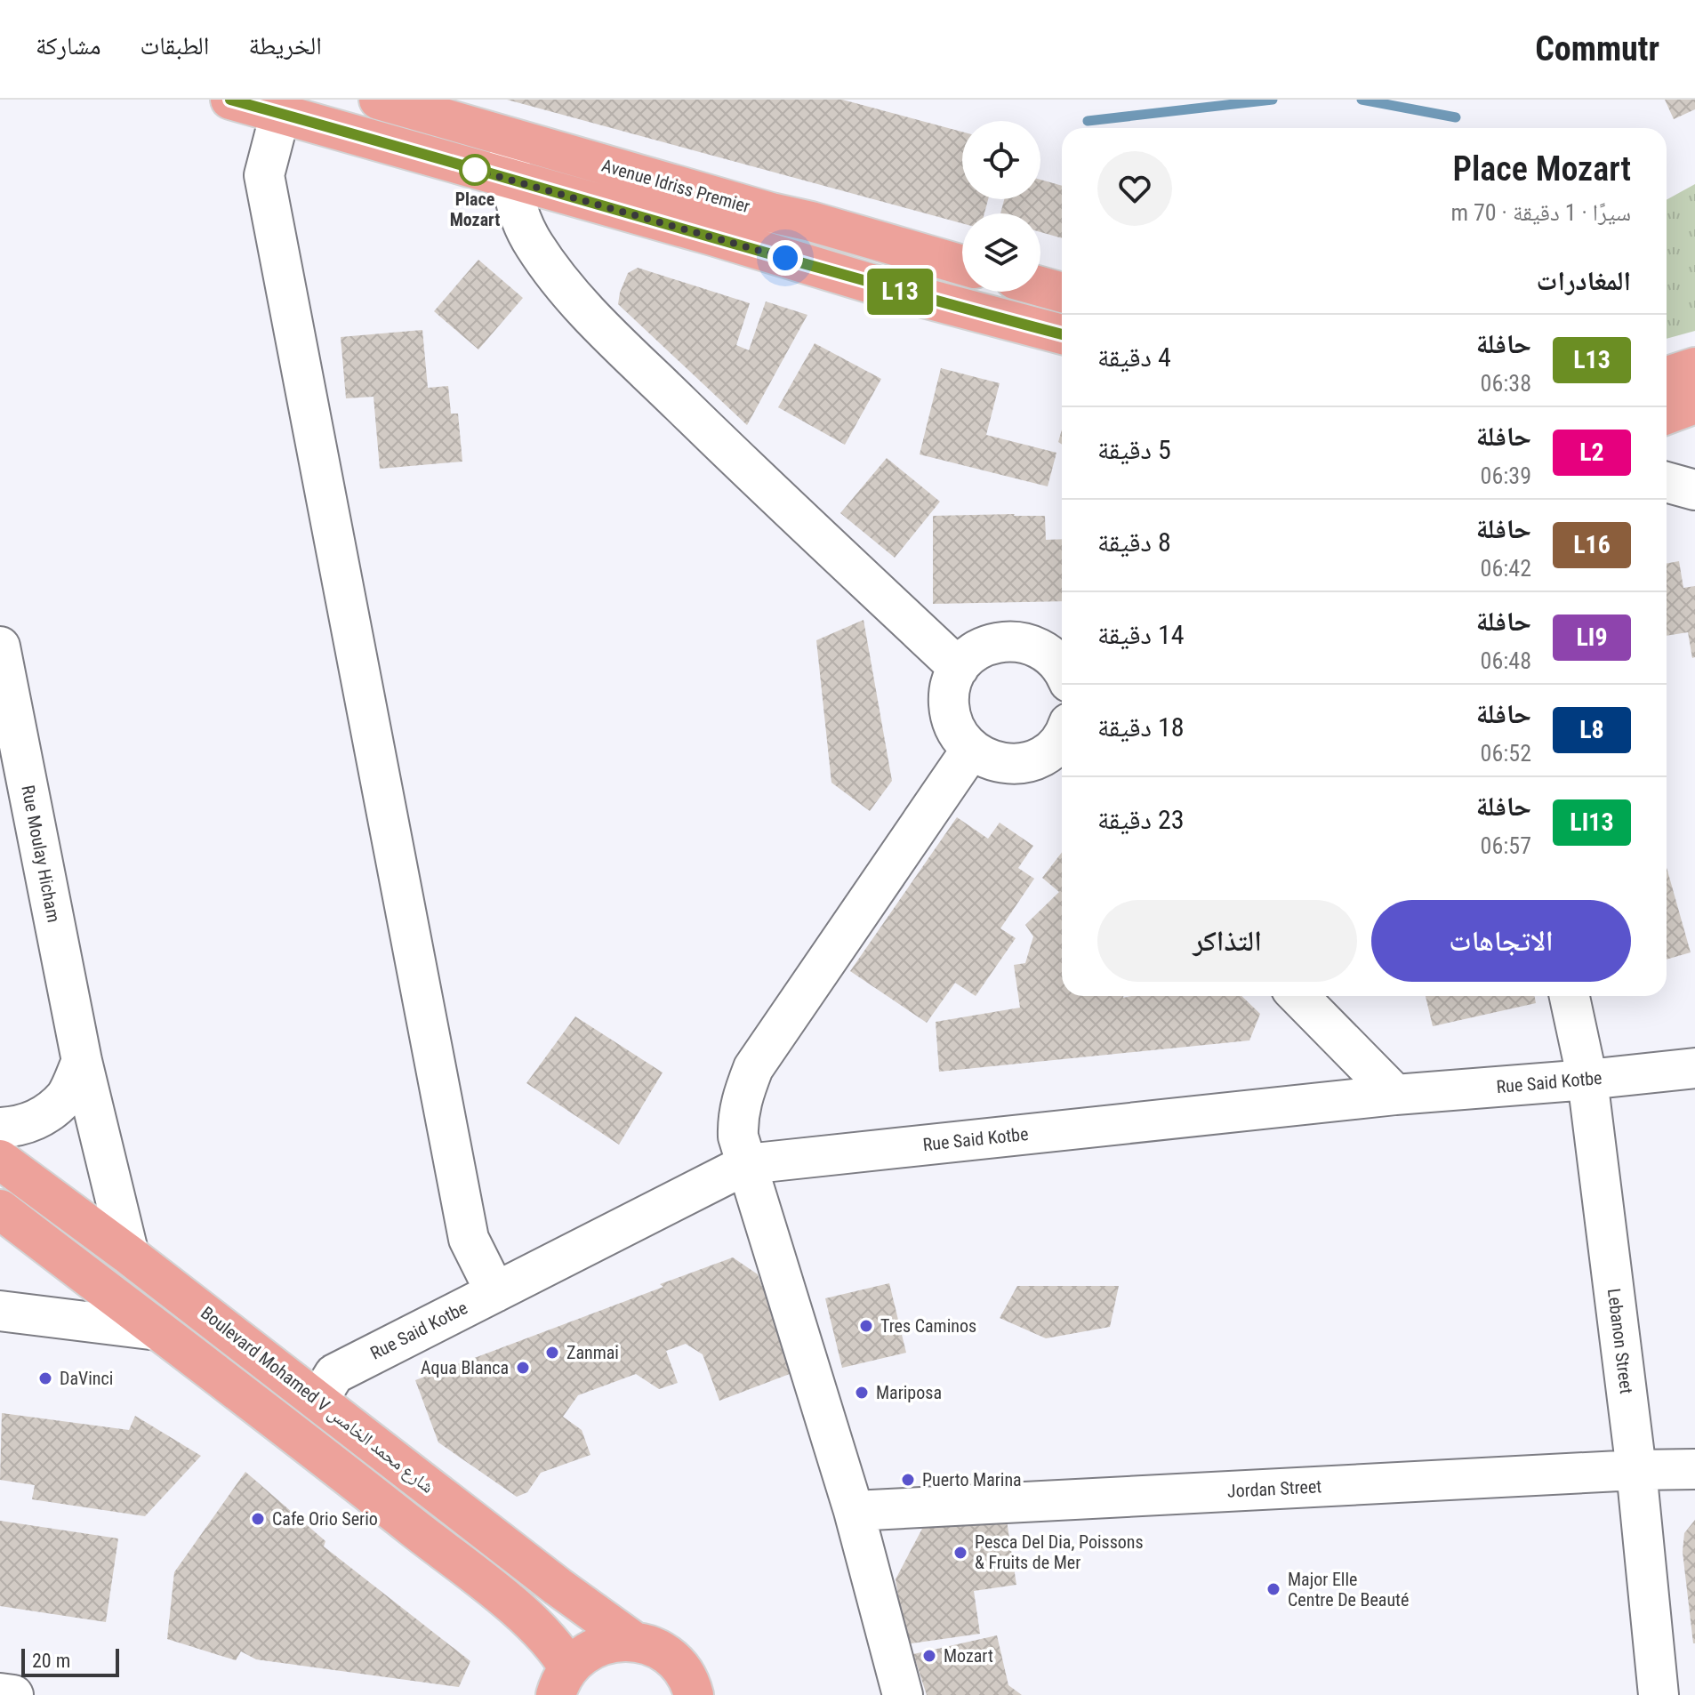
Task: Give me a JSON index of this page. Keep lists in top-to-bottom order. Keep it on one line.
{"streets":{"main road":["Avenue Idriss Premier","Boulevard Mohamed V شارع محمد الخامس"],"street":["Rue Moulay Hicham","Rue Said Kotbe","Lebanon Street","Jordan Street"]},"crossings":[["Rue Moulay Hicham","Boulevard Mohamed V شارع محمد الخامس"],["Rue Said Kotbe","Lebanon Street"],["Rue Said Kotbe","Boulevard Mohamed V شارع محمد الخامس"],["Lebanon Street","Jordan Street"]],"places":["Place Mozart","Tres Caminos","Zanmai","Aqua Blanca","DaVinci","Mariposa","Puerto Marina","Cafe Orio Serio","Pesca Del Dia, Poissons & Fruits de Mer","Major Elle Centre De Beauté","Mozart"],"lines":["bus line L13"],"scale_bar":"20 m","page":{"header":"Commutr","nav":["الخريطة","الطبقات","مشاركة"],"on_map":"L13","heading":[["Place Mozart","سيرًا · 1 دقيقة · 70 m"],"المغادرات"],"list":[{"mark":"L13","name":"حافلة","note":"06:38","value":"4 دقيقة"},{"mark":"L2","name":"حافلة","note":"06:39","value":"5 دقيقة"},{"mark":"L16","name":"حافلة","note":"06:42","value":"8 دقيقة"},{"mark":"LI9","name":"حافلة","note":"06:48","value":"14 دقيقة"},{"mark":"L8","name":"حافلة","note":"06:52","value":"18 دقيقة"},{"mark":"LI13","name":"حافلة","note":"06:57","value":"23 دقيقة"}],"buttons":["الاتجاهات","التذاكر"],"scale":"20 m"}}
